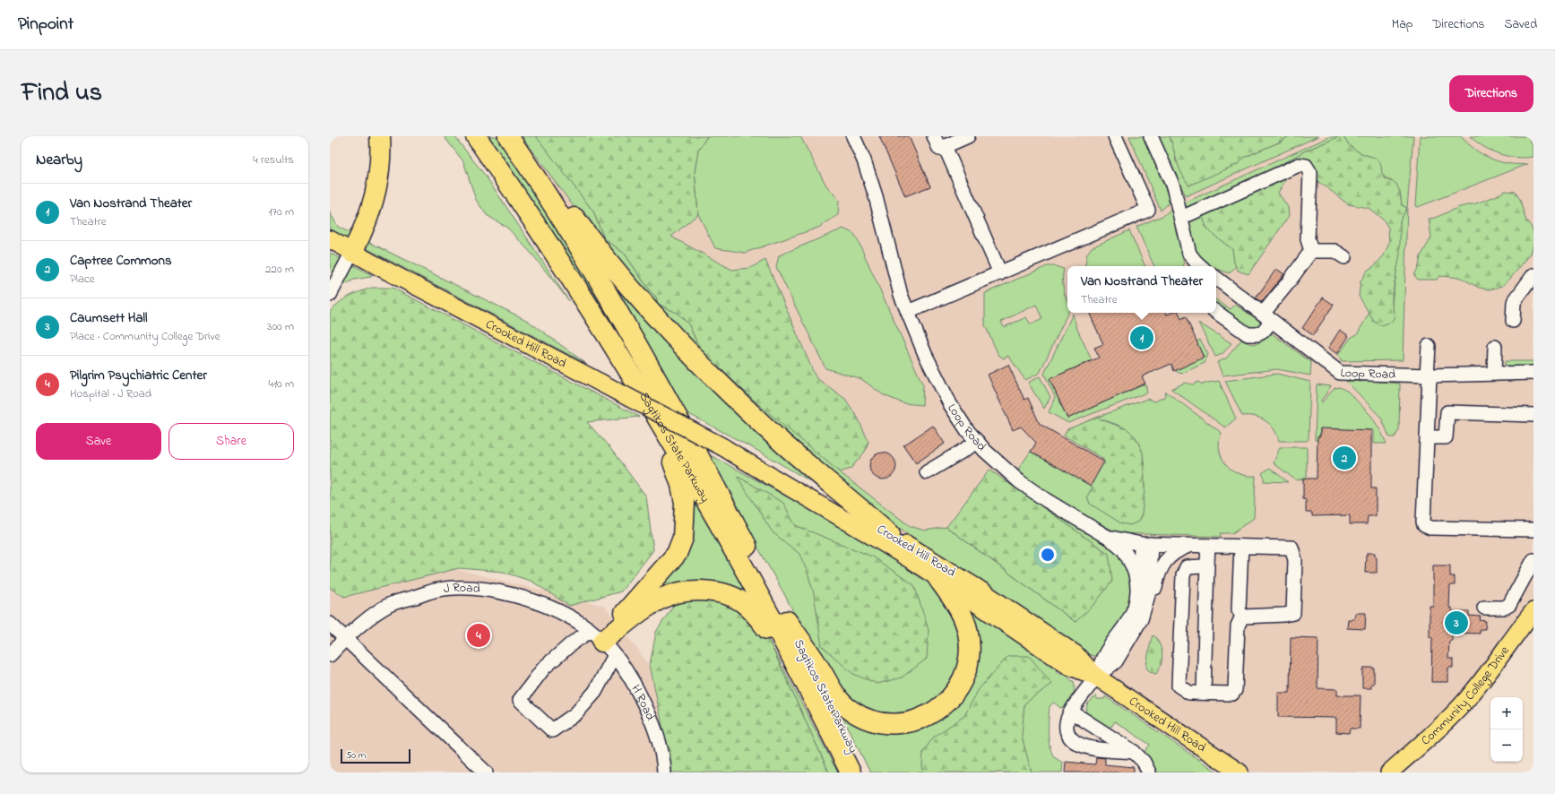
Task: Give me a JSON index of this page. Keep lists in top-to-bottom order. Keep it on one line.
{"streets":{"highway":["Sagtikos State Parkway"],"main road":["Crooked Hill Road","Community College Drive"],"street":["Loop Road","J Road","H Road"]},"crossings":[["J Road","H Road"]],"scale_bar":"50 m","page":{"header":"Pinpoint","nav":["Map","Directions","Saved"],"title":"Find us","buttons":["Directions",["Save","Share"]],"heading":["Nearby","4 results"],"list":[{"mark":"1","name":"Van Nostrand Theater","note":"Theatre","value":"170 m"},{"mark":"2","name":"Captree Commons","note":"Place","value":"220 m"},{"mark":"3","name":"Caumsett Hall","note":"Place · Community College Drive","value":"300 m"},{"mark":"4","name":"Pilgrim Psychiatric Center","note":"Hospital · J Road","value":"410 m"}],"popup":["Van Nostrand Theater","Theatre"],"pins":["1","2","3","4"],"map_buttons":["+","−"],"scale":"50 m"}}
